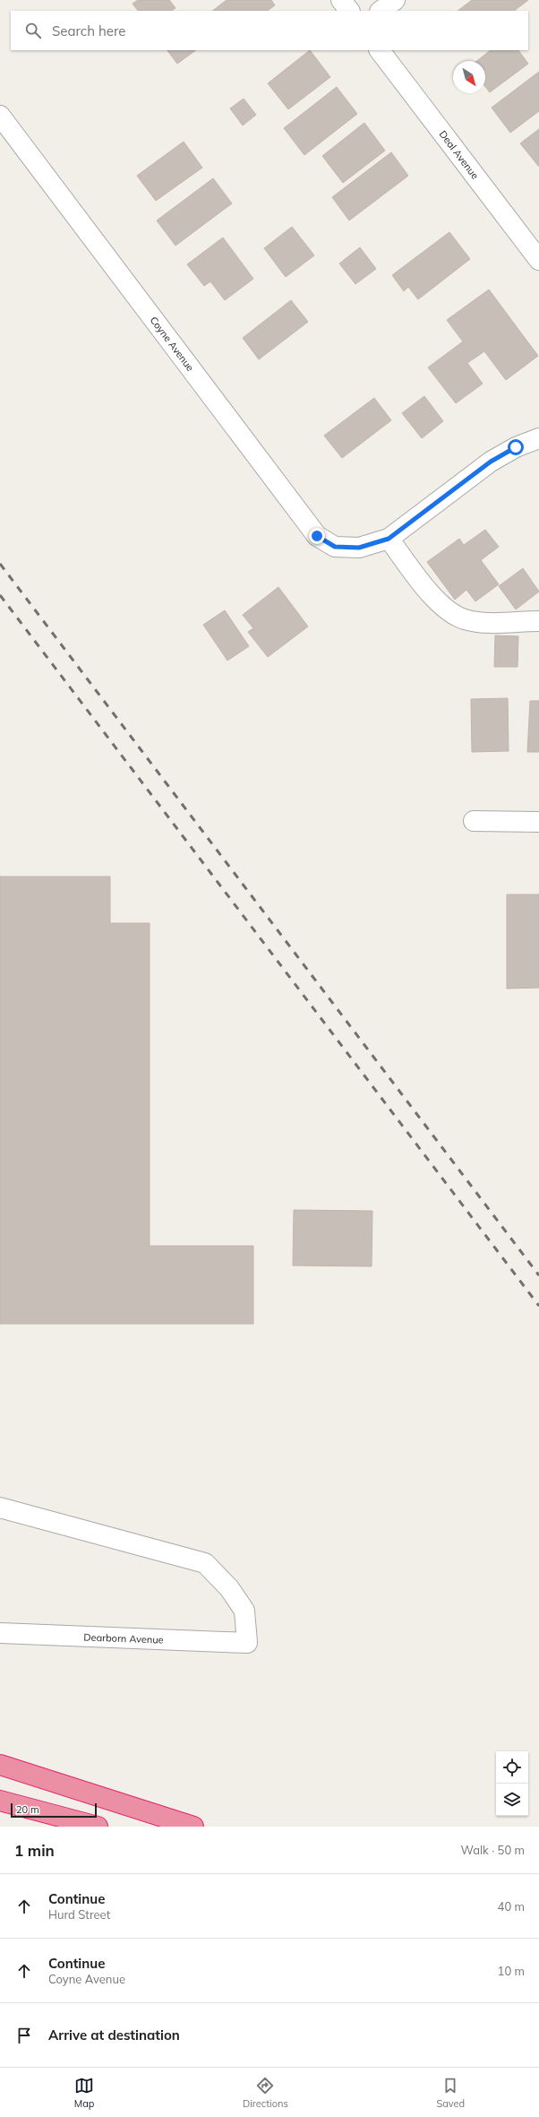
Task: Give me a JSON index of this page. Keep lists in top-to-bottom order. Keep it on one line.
{"streets":{"street":["Deal Avenue","Coyne Avenue","Dearborn Avenue"]},"scale_bar":"20 m","north":"bottom right","page":{"search":"Search here","scale":"20 m","heading":["1 min","Walk · 50 m"],"list":[["Continue","Hurd Street","40 m"],["Continue","Coyne Avenue","10 m"],"Arrive at destination"],"nav":["Map","Directions","Saved"]}}
